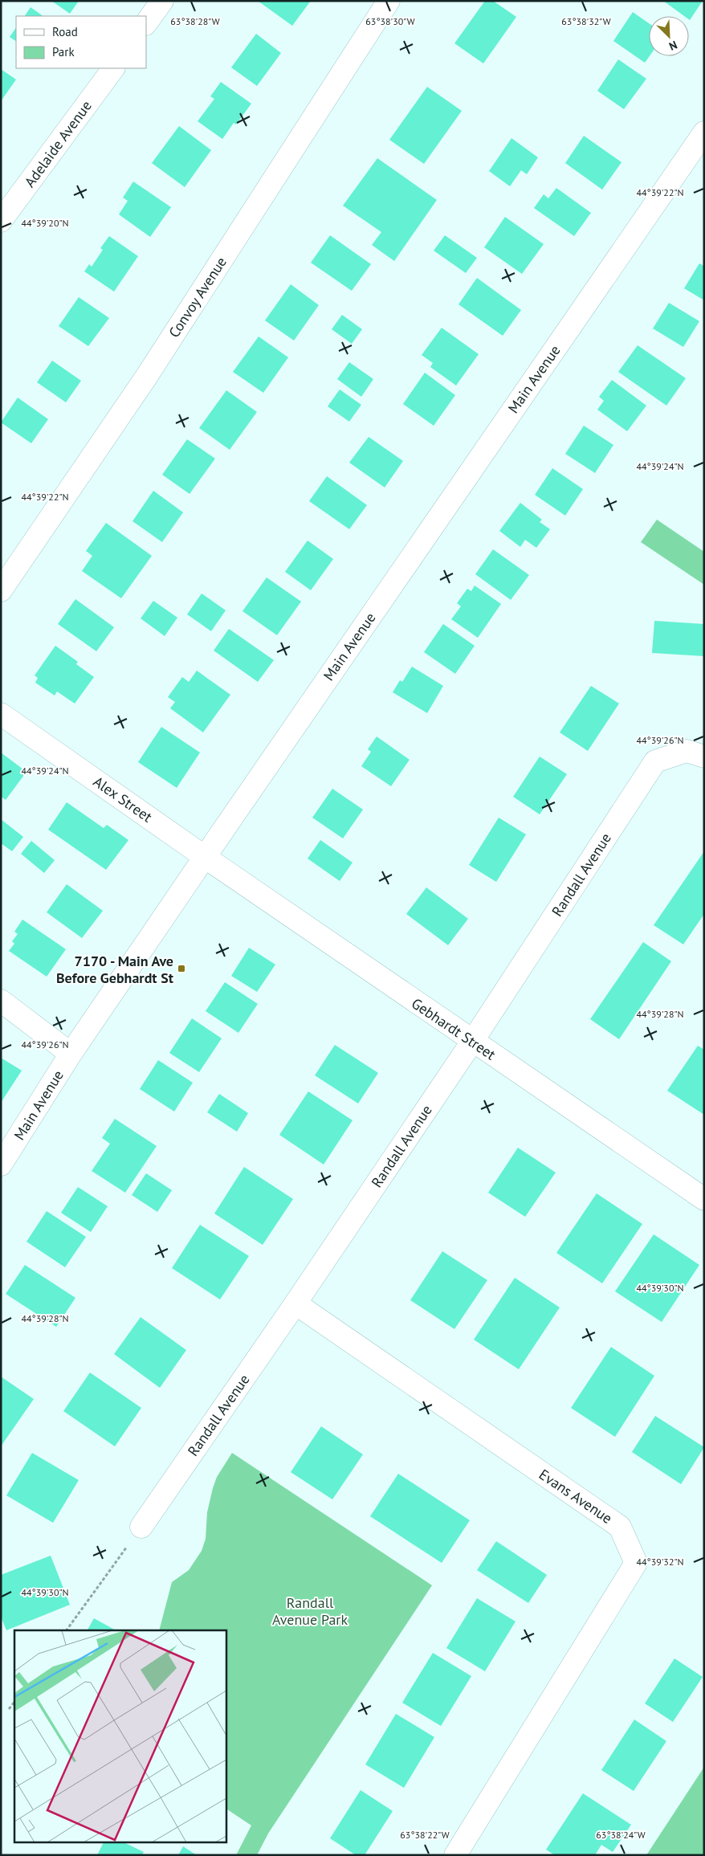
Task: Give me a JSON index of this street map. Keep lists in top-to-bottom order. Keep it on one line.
{"streets":{"street":["Adelaide Avenue","Convoy Avenue","Main Avenue","Alex Street","Randall Avenue","Gebhardt Street","Evans Avenue"]},"crossings":[["Main Avenue","Alex Street"],["Main Avenue","Gebhardt Street"],["Alex Street","Gebhardt Street"],["Randall Avenue","Gebhardt Street"],["Randall Avenue","Evans Avenue"]],"parks":["Randall Avenue Park"],"places":{"transit":["7170 - Main Ave Before Gebhardt St"]},"legend":["Road","Park"],"north":"bottom right","coordinates":["63°38'28\"W","63°38'30\"W","63°38'32\"W","44°39'22\"N","44°39'20\"N","44°39'24\"N","44°39'26\"N","44°39'28\"N","44°39'30\"N","44°39'32\"N","63°38'22\"W","63°38'24\"W"]}
